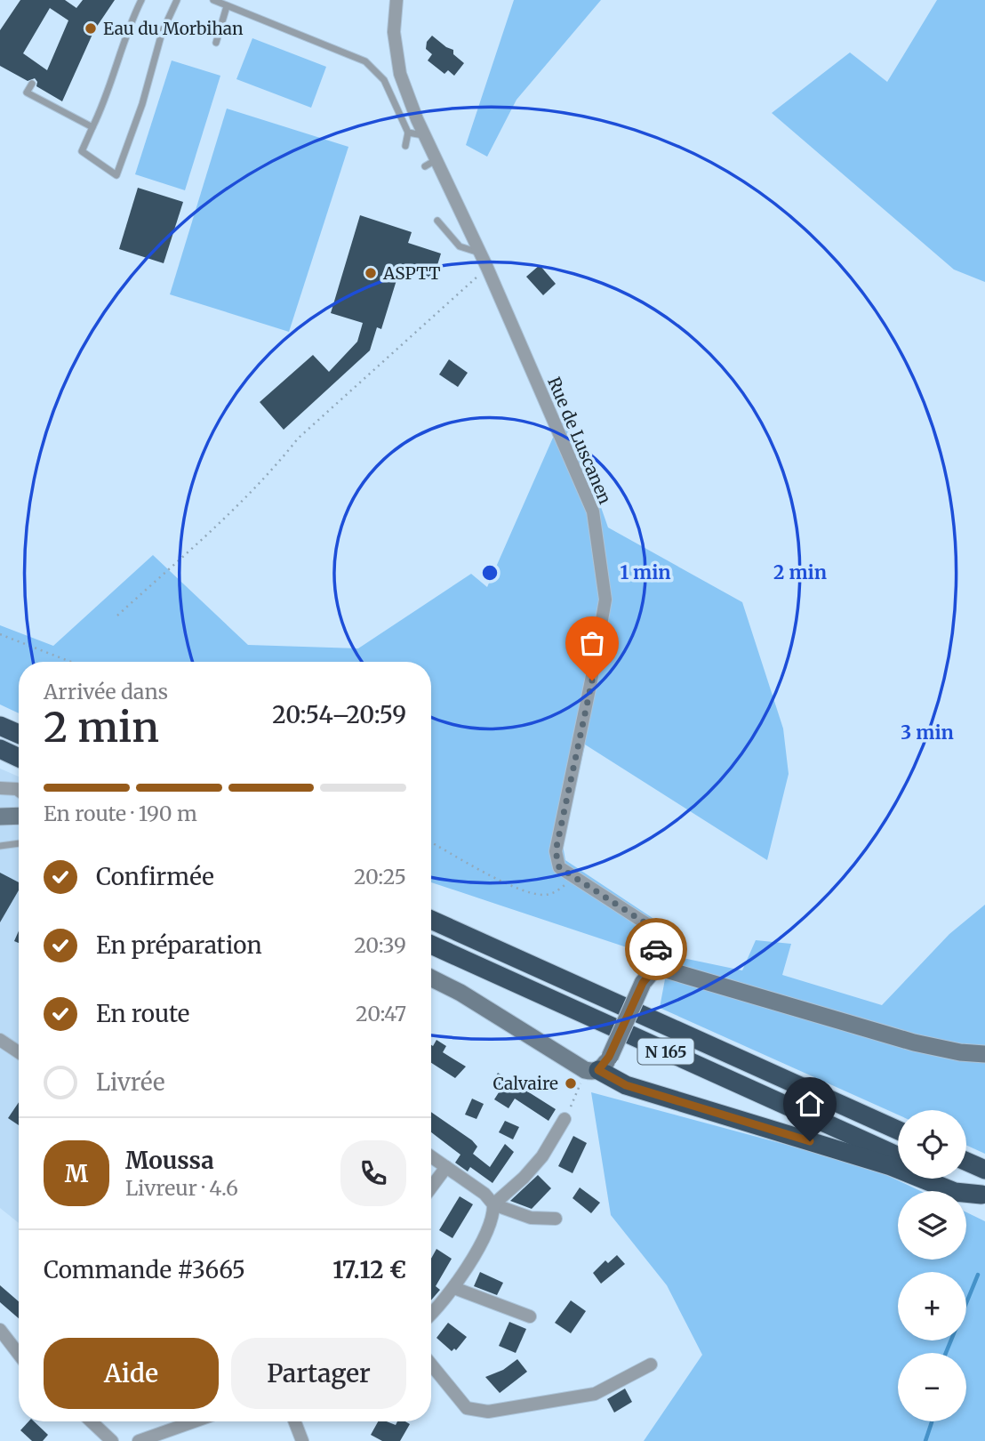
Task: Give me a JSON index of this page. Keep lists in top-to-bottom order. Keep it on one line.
{"streets":{"highway":["N 165"],"street":["Rue de Luscanen"]},"places":["Eau du Morbihan","ASPTT","Calvaire"],"page":{"heading":["2 min","Arrivée dans","20:54–20:59"],"panel":["Moussa","Livreur · 4.6","Commande #3665","17.12 €"],"bar":"En route · 190 m","list":[["Confirmée","20:25"],["En préparation","20:39"],["En route","20:47"],"Livrée"],"map_buttons":["+","−"],"round":"M","buttons":["Aide","Partager"]},"rings":["1 min","2 min","3 min"]}
